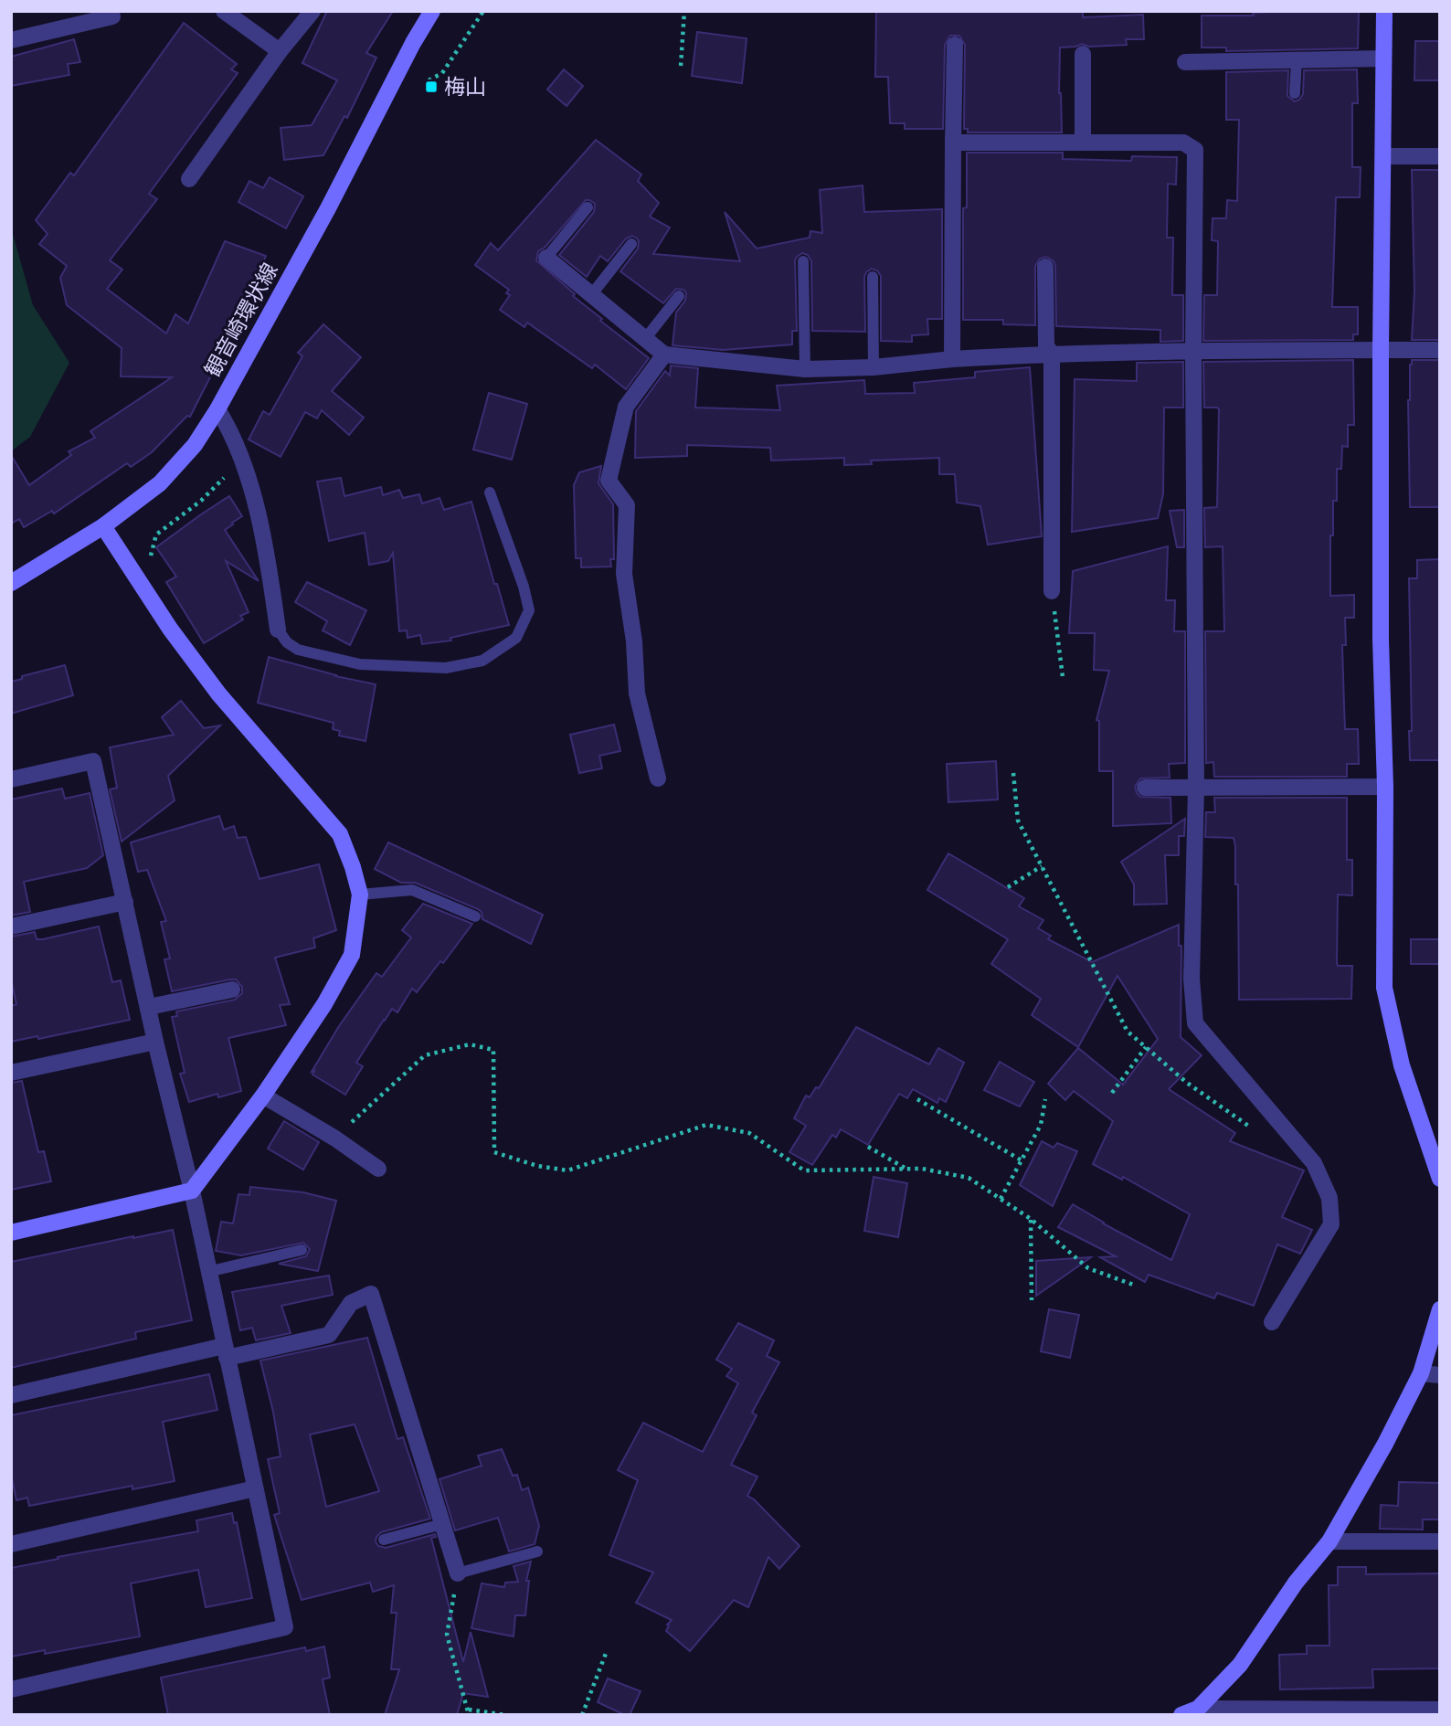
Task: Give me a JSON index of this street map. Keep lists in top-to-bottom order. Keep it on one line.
{"streets":{"street":["観音崎環状線"]},"places":{"transit":["梅山"]}}
